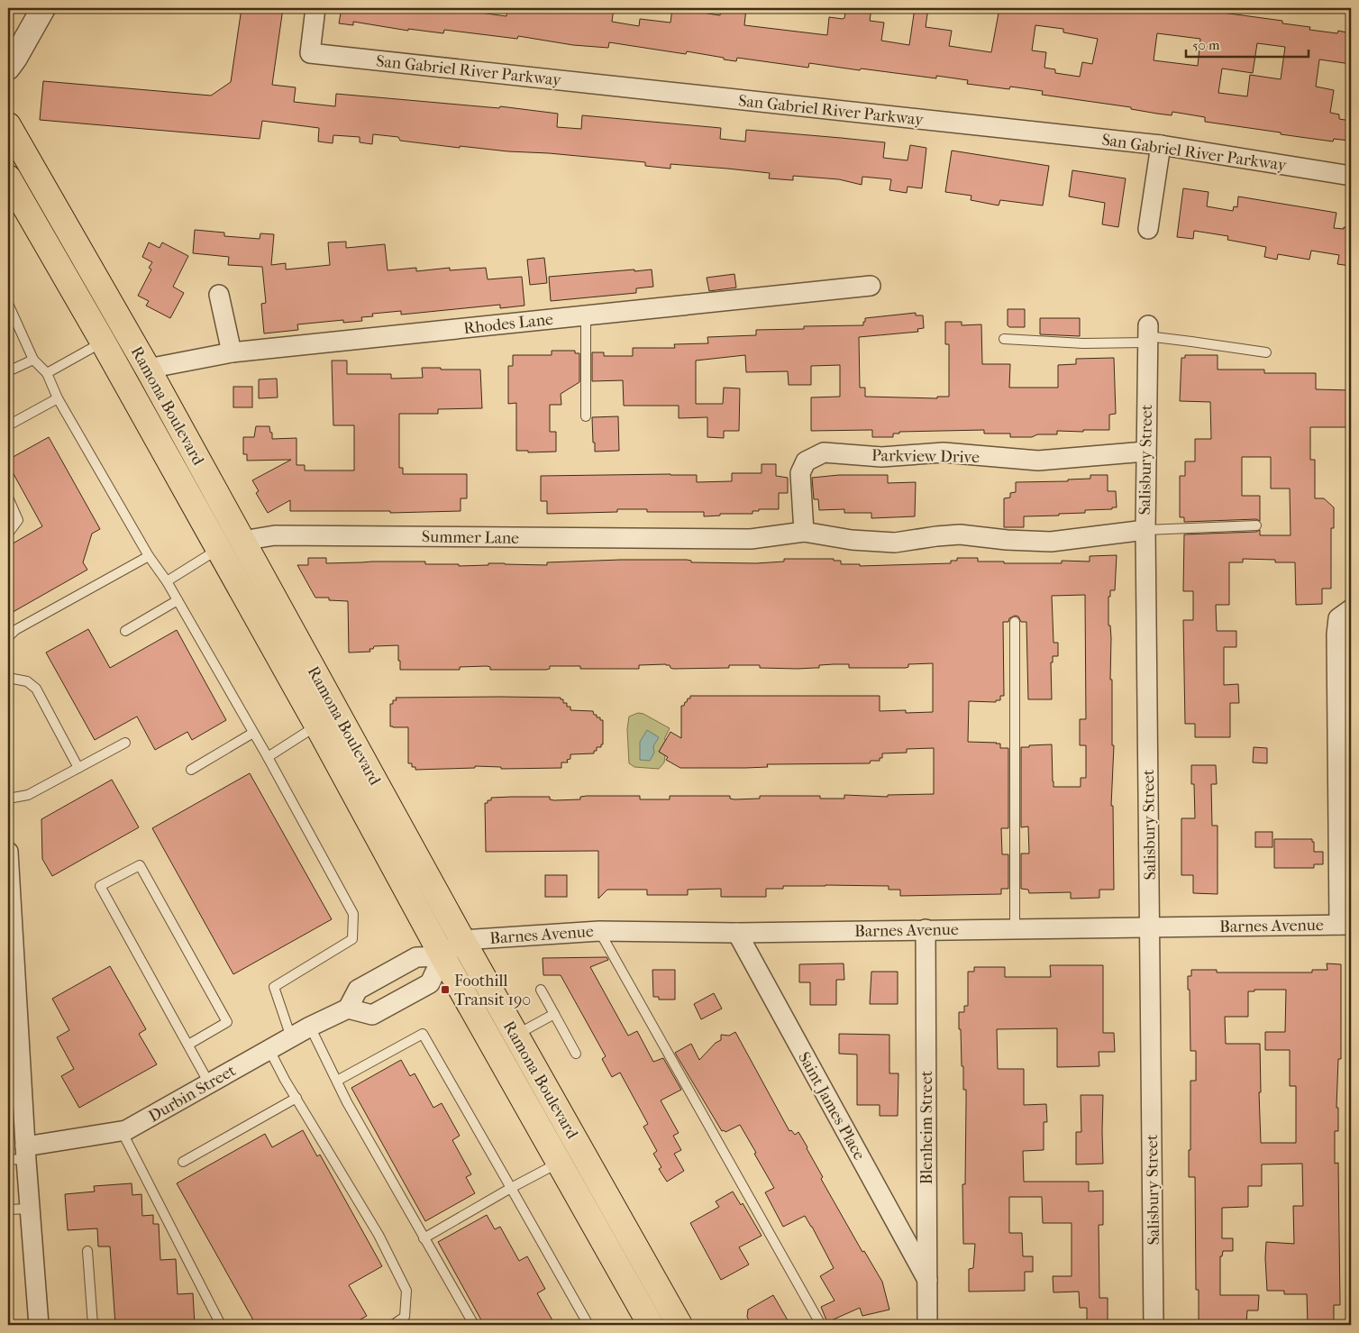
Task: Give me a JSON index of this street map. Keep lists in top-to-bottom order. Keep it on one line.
{"streets":{"main road":["Ramona Boulevard"],"street":["San Gabriel River Parkway","Rhodes Lane","Parkview Drive","Salisbury Street","Summer Lane","Barnes Avenue","Durbin Street","Saint James Place","Blenheim Street"]},"crossings":[["Rhodes Lane","Ramona Boulevard"],["Ramona Boulevard","Summer Lane"],["Ramona Boulevard","Barnes Avenue"],["Parkview Drive","Salisbury Street"],["Parkview Drive","Summer Lane"],["Salisbury Street","Barnes Avenue"],["Barnes Avenue","Saint James Place"],["Barnes Avenue","Blenheim Street"],["Saint James Place","Blenheim Street"]],"places":{"transit":["Foothill Transit 190"]},"scale_bar":"50 m"}
